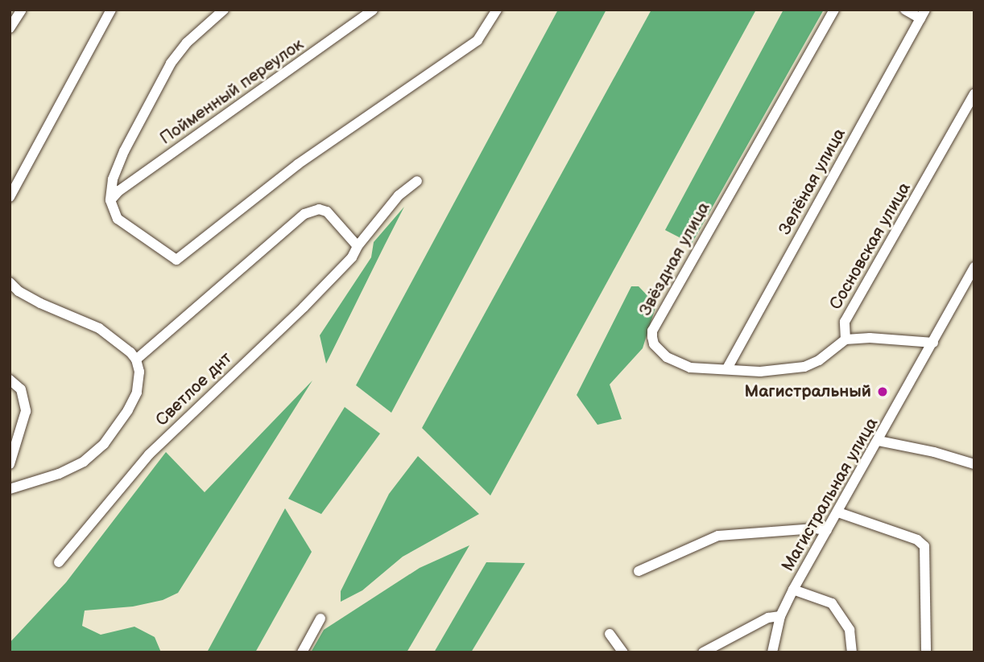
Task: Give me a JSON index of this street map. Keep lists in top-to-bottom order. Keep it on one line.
{"streets":{"street":["Пойменный переулок","Зелёная улица","Сосновская улица","Звёздная улица","Светлое днт","Магистральная улица"]},"crossings":[["Зелёная улица","Звёздная улица"],["Сосновская улица","Звёздная улица"]],"places":["Магистральный"]}
